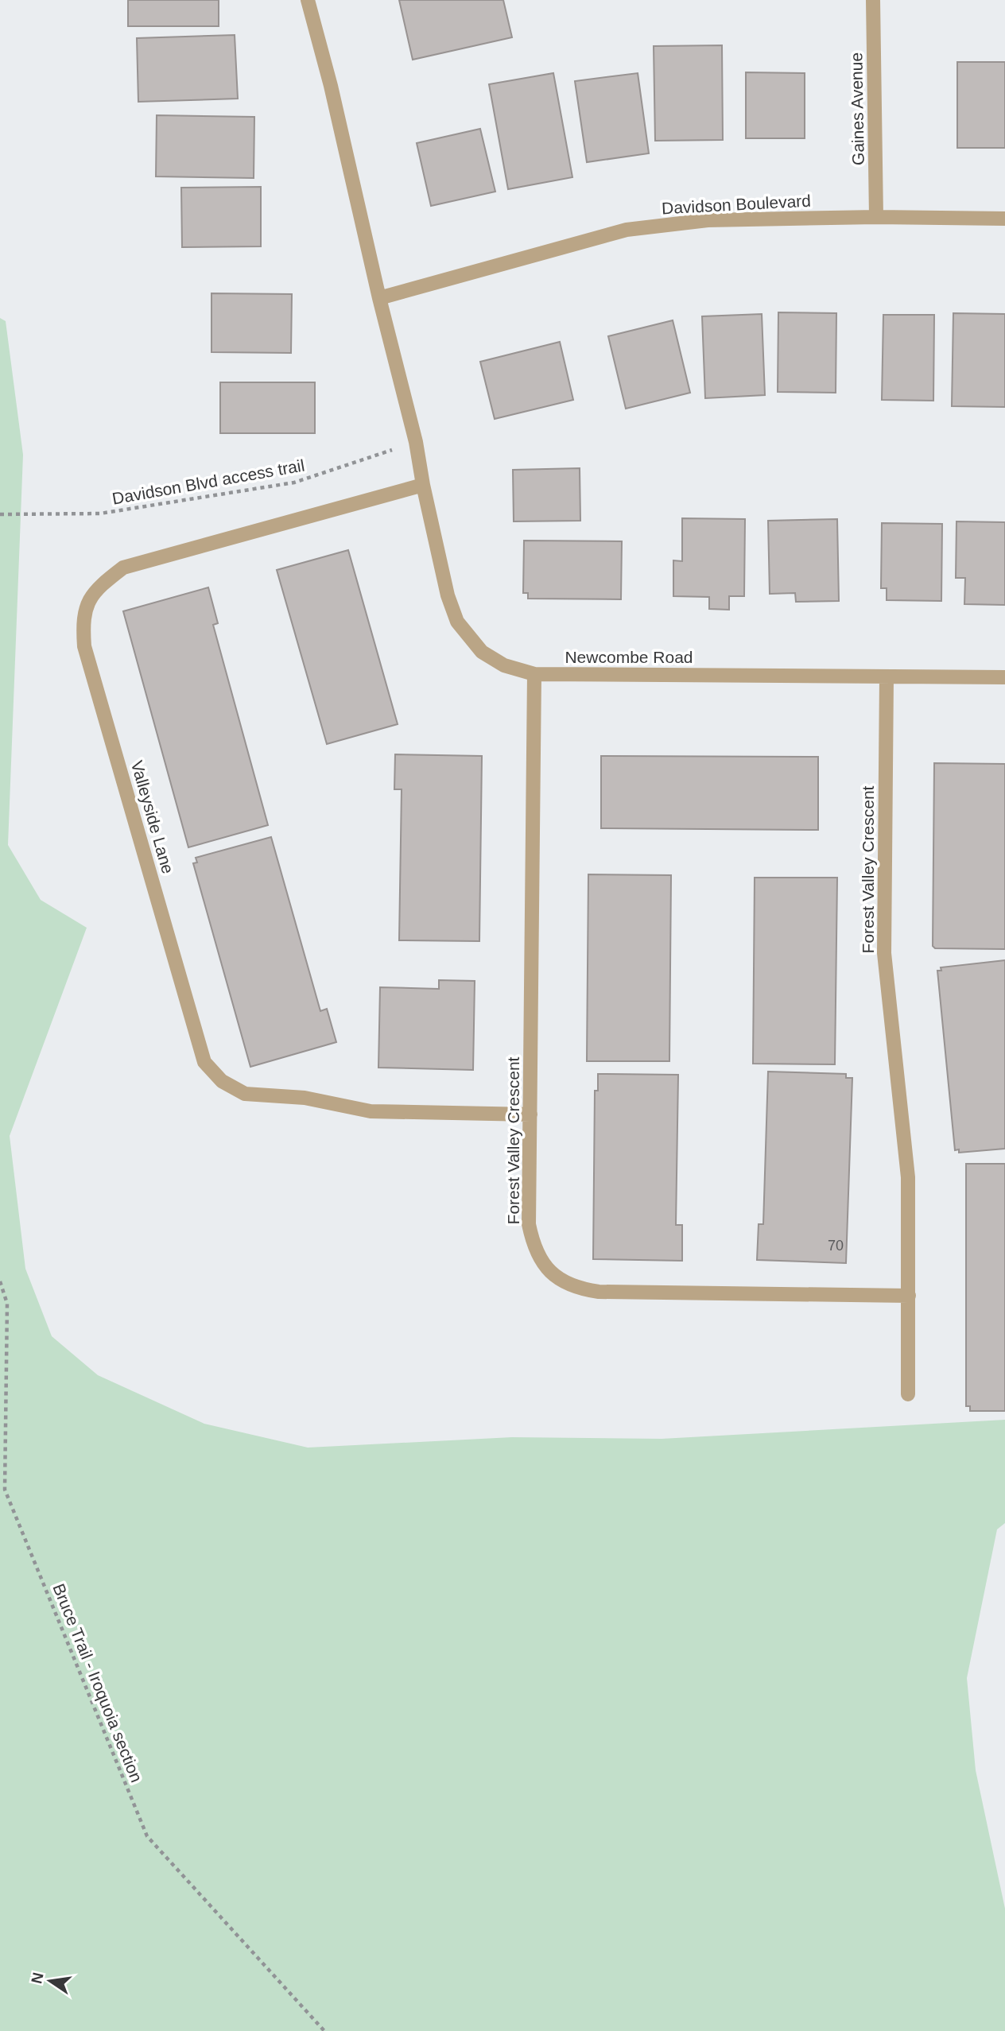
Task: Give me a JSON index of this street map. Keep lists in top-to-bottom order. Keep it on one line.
{"streets":{"street":["Gaines Avenue","Davidson Boulevard","Newcombe Road","Valleyside Lane","Forest Valley Crescent"],"path":["Davidson Blvd access trail","Bruce Trail - Iroquoia section"]},"crossings":[["Gaines Avenue","Davidson Boulevard"],["Davidson Blvd access trail","Newcombe Road"],["Newcombe Road","Valleyside Lane"],["Newcombe Road","Forest Valley Crescent"],["Valleyside Lane","Forest Valley Crescent"]],"house_numbers":["70"],"north":"left"}
